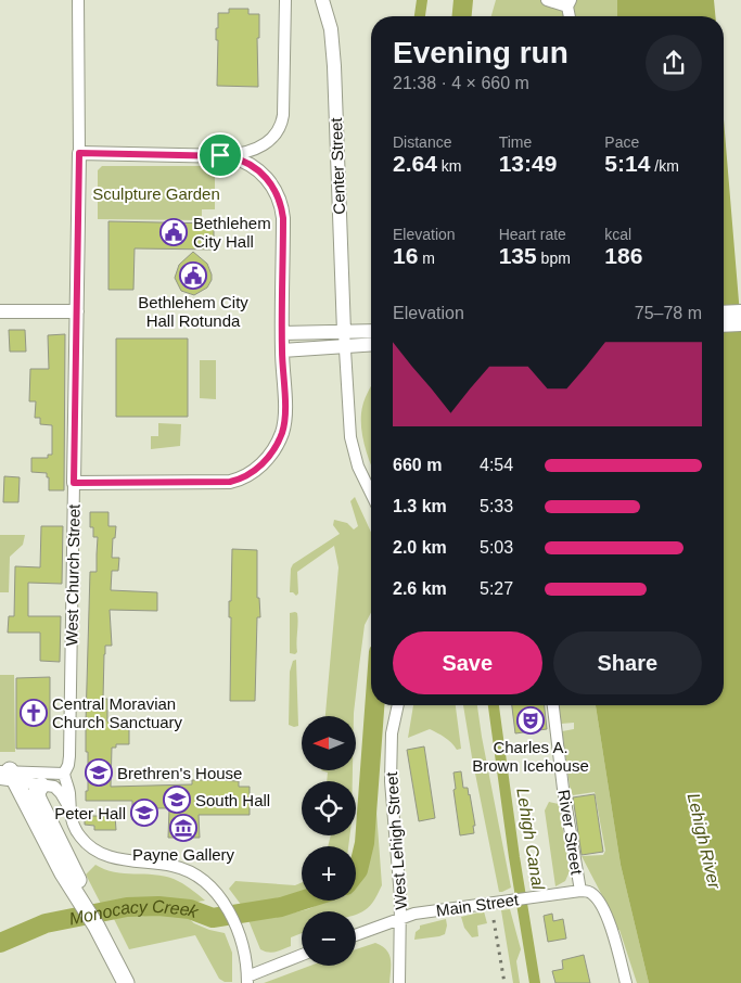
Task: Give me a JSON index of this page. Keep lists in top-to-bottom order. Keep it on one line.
{"streets":{"main road":["Center Street","West Church Street"],"street":["River Street","West Lehigh Street","Main Street"]},"crossings":[["River Street","Main Street"],["West Lehigh Street","Main Street"]],"water":["Lehigh Canal","Lehigh River","Monocacy Creek"],"parks":["Sculpture Garden"],"places":{"public building":["Bethlehem City Hall","Bethlehem City Hall Rotunda"],"church":["Central Moravian Church Sanctuary"],"theatre":["Charles A. Brown Icehouse"],"school or university":["Brethren's House","South Hall","Peter Hall"],"museum":["Payne Gallery"]},"north":"left","page":{"heading":["Evening run","21:38 · 4 × 660 m"],"stats":[["Distance","2.64 km"],["Time","13:49"],["Pace","5:14 /km"],["Elevation","16 m"],["Heart rate","135 bpm"],["kcal","186"]],"chart":["Elevation","75–78 m"],"list":[{"name":"660 m","note":"4:54"},{"name":"1.3 km","note":"5:33"},{"name":"2.0 km","note":"5:03"},{"name":"2.6 km","note":"5:27"}],"buttons":["Save","Share"],"map_buttons":["+","−"]}}
